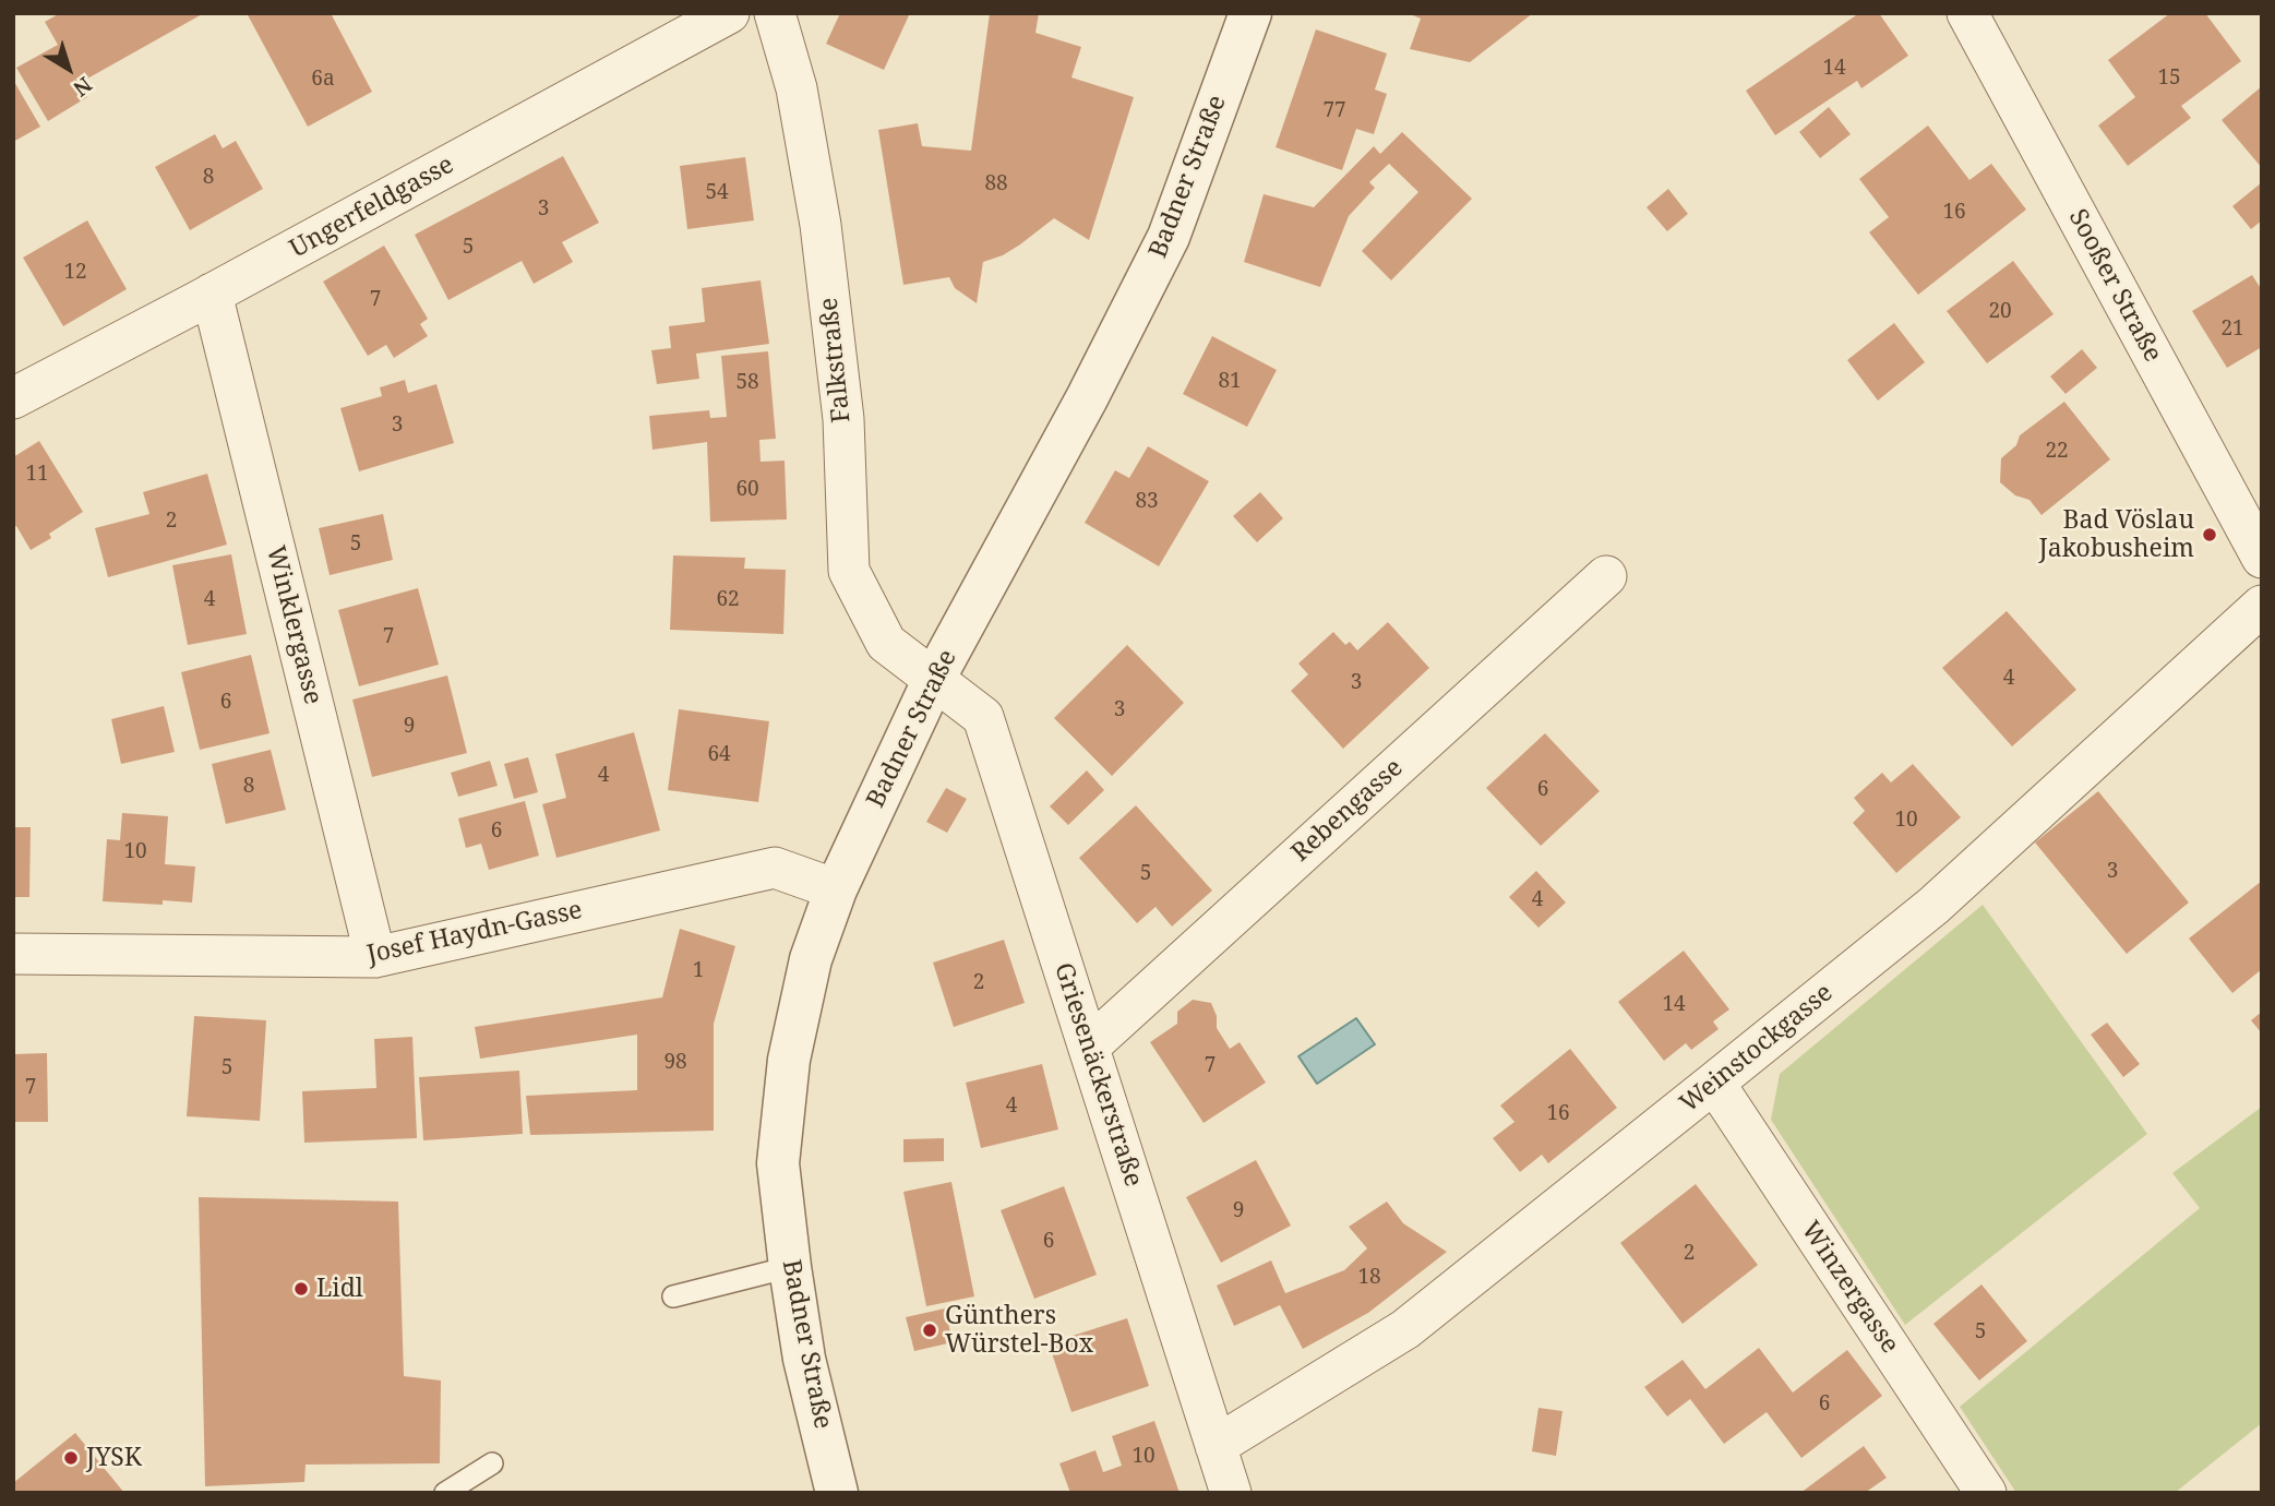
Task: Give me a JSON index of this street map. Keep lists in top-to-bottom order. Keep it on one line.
{"streets":{"street":["Badner Straße","Ungerfeldgasse","Sooßer Straße","Falkstraße","Winklergasse","Rebengasse","Josef Haydn-Gasse","Weinstockgasse","Griesenäckerstraße","Winzergasse"]},"crossings":[["Badner Straße","Falkstraße"],["Badner Straße","Josef Haydn-Gasse"],["Badner Straße","Griesenäckerstraße"],["Ungerfeldgasse","Winklergasse"],["Falkstraße","Griesenäckerstraße"],["Winklergasse","Josef Haydn-Gasse"],["Rebengasse","Griesenäckerstraße"],["Weinstockgasse","Griesenäckerstraße"],["Weinstockgasse","Winzergasse"]],"places":["Bad Vöslau Jakobusheim","Lidl","Günthers Würstel-Box","JYSK"],"house_numbers":["14","15","6a","77","8","88","54","3","16","5","12","7","20","21","81","58","3","22","11","60","83","2","5","4","62","7","4","3","6","3","9","64","4","8","6","10","6","10","3","5","4","1","2","14","98","7","5","7","4","16","9","6","2","18","5","6","10"],"north":"bottom right"}
